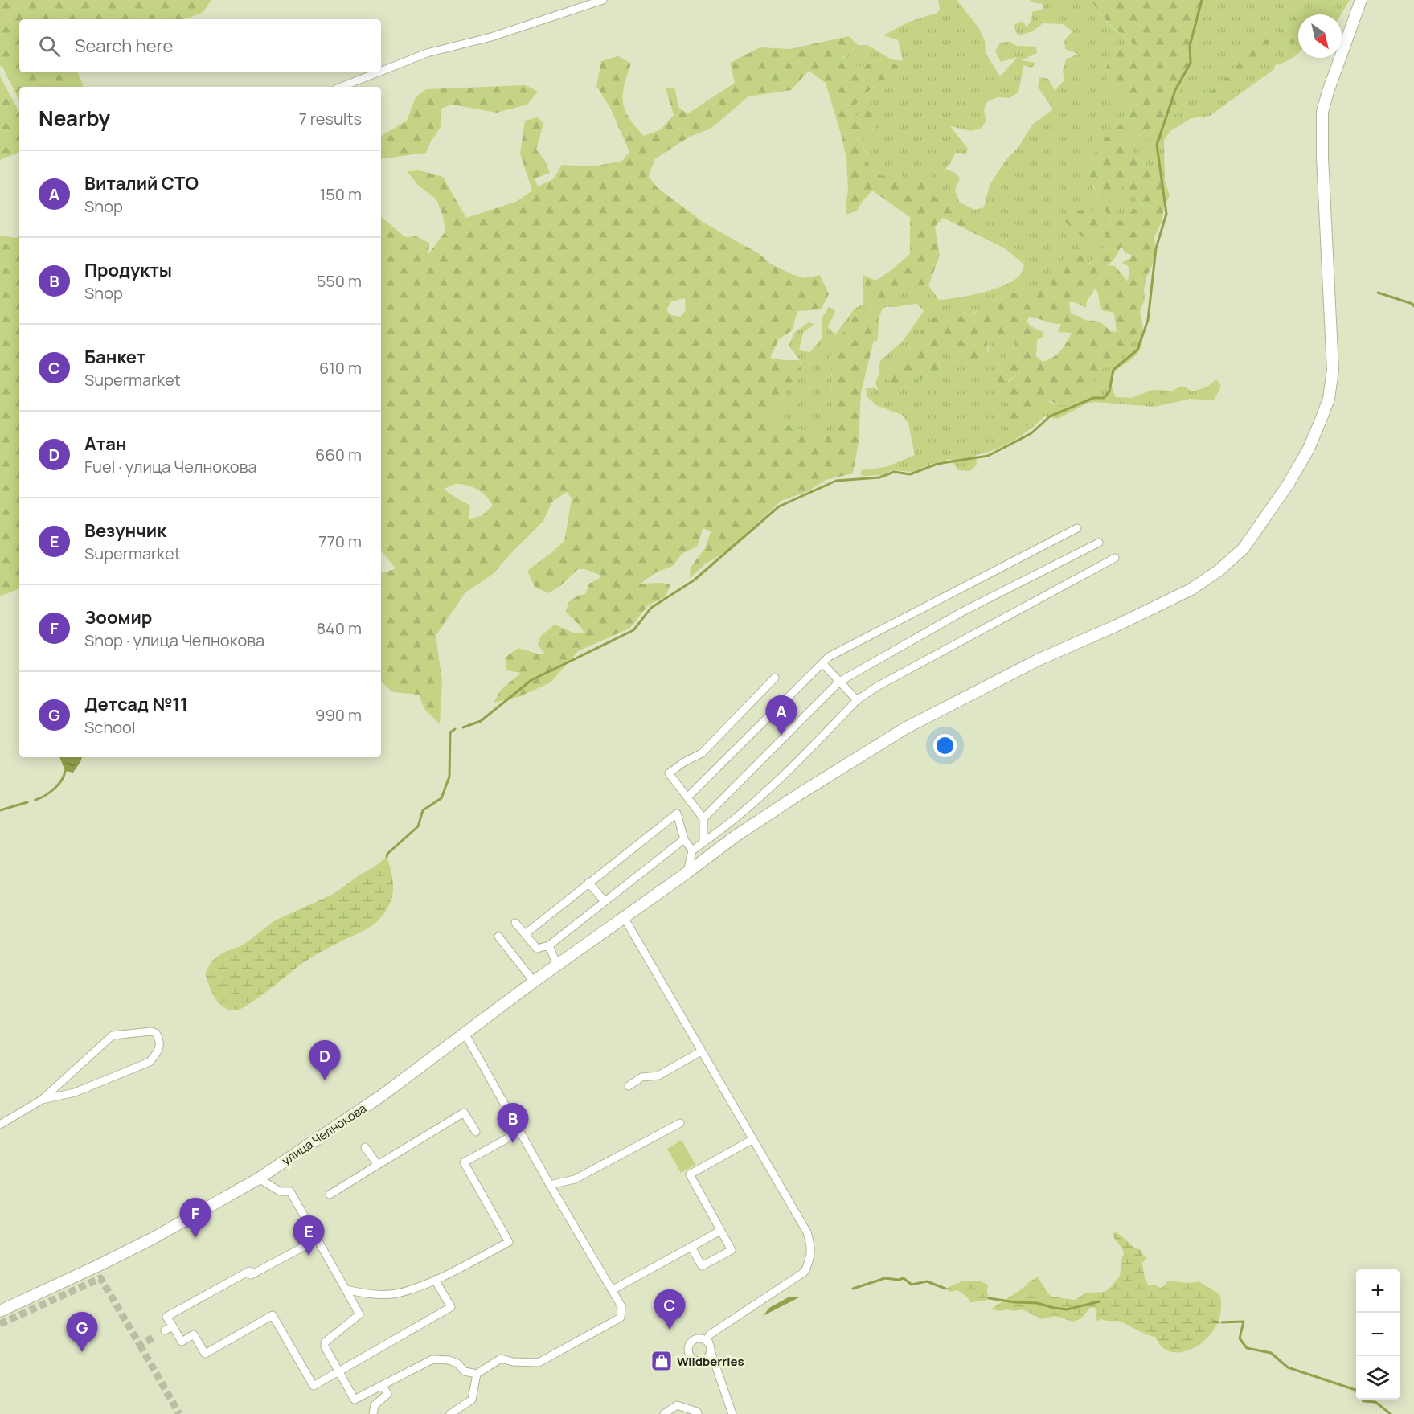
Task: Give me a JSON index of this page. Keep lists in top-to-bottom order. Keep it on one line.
{"streets":{"main road":["улица Челнокова"]},"places":{"shop":["Wildberries"]},"north":"bottom right","page":{"search":"Search here","heading":["Nearby","7 results"],"list":[{"mark":"A","name":"Виталий СТО","note":"Shop","value":"150 m"},{"mark":"B","name":"Продукты","note":"Shop","value":"550 m"},{"mark":"C","name":"Банкет","note":"Supermarket","value":"610 m"},{"mark":"D","name":"Атан","note":"Fuel · улица Челнокова","value":"660 m"},{"mark":"E","name":"Везунчик","note":"Supermarket","value":"770 m"},{"mark":"F","name":"Зоомир","note":"Shop · улица Челнокова","value":"840 m"},{"mark":"G","name":"Детсад №11","note":"School","value":"990 m"}],"pins":["A","D","B","F","E","C","G"],"map_buttons":["+","−"]}}
